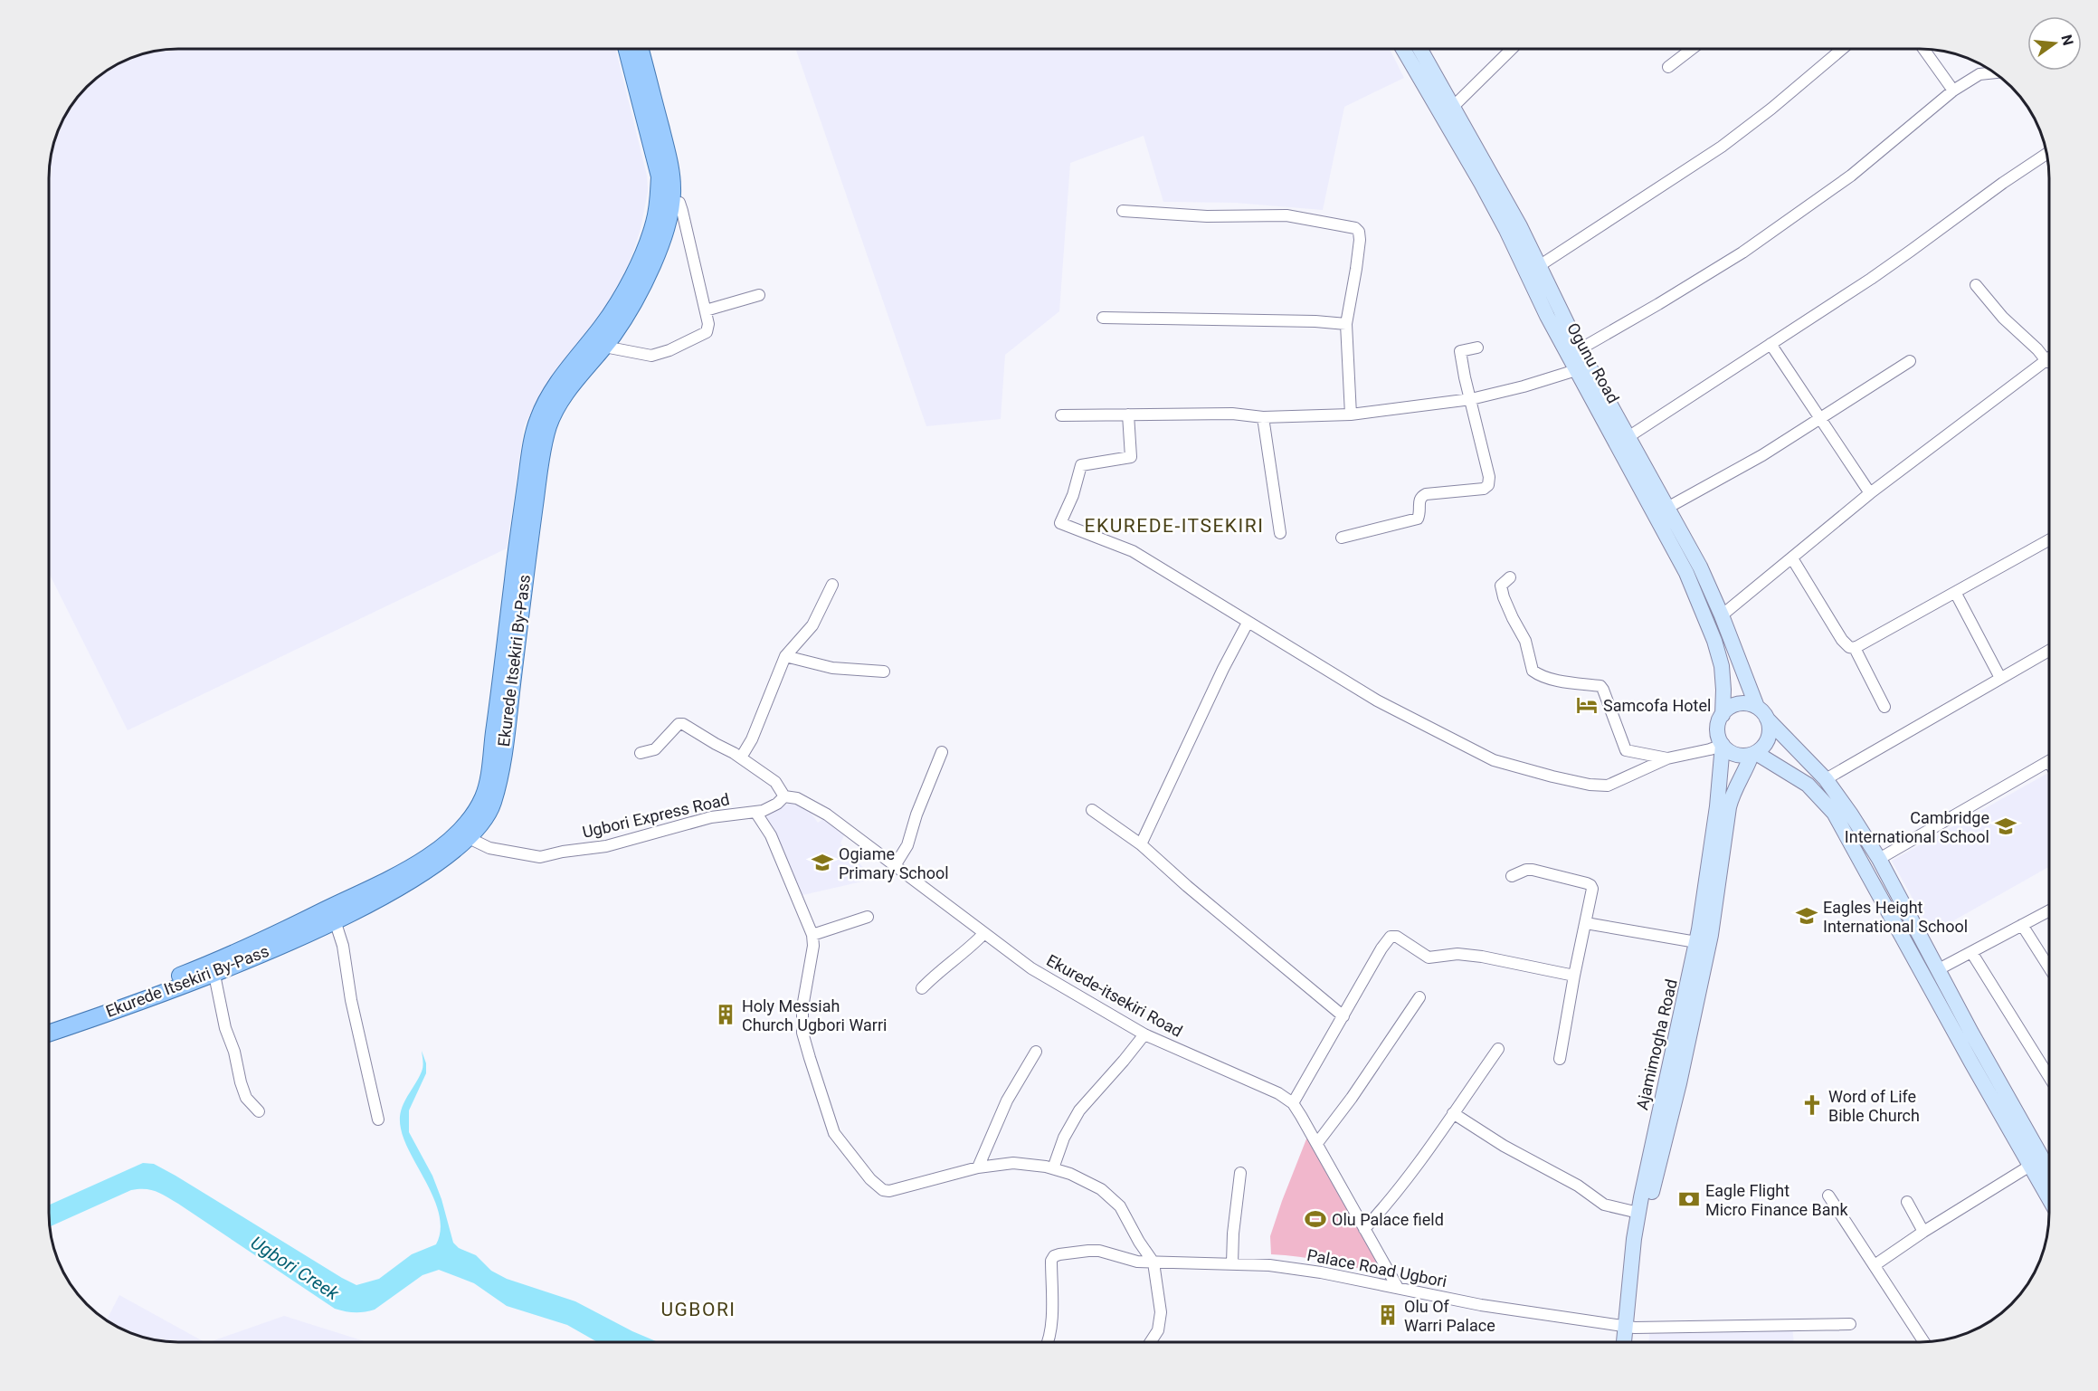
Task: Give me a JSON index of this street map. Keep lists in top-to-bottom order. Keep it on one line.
{"streets":{"main road":["Ogunu Road","Ekurede Itsekiri By-Pass","Ajamimogha Road"],"street":["Ugbori Express Road","Ekurede-itsekiri Road","Palace Road Ugbori"]},"crossings":[["Ogunu Road","Ajamimogha Road"],["Ekurede Itsekiri By-Pass","Ugbori Express Road"],["Ugbori Express Road","Ekurede-itsekiri Road"],["Ekurede-itsekiri Road","Palace Road Ugbori"],["Ajamimogha Road","Palace Road Ugbori"]],"districts":["EKUREDE-ITSEKIRI","UGBORI"],"water":["Ugbori Creek"],"places":{"hotel":["Samcofa Hotel"],"school or university":["Cambridge International School","Ogiame Primary School","Eagles Height International School"],"building":["Holy Messiah Church Ugbori Warri","Olu Of Warri Palace"],"church":["Word of Life Bible Church"],"bank":["Eagle Flight Micro Finance Bank"],"sports":["Olu Palace field"]},"north":"right"}
